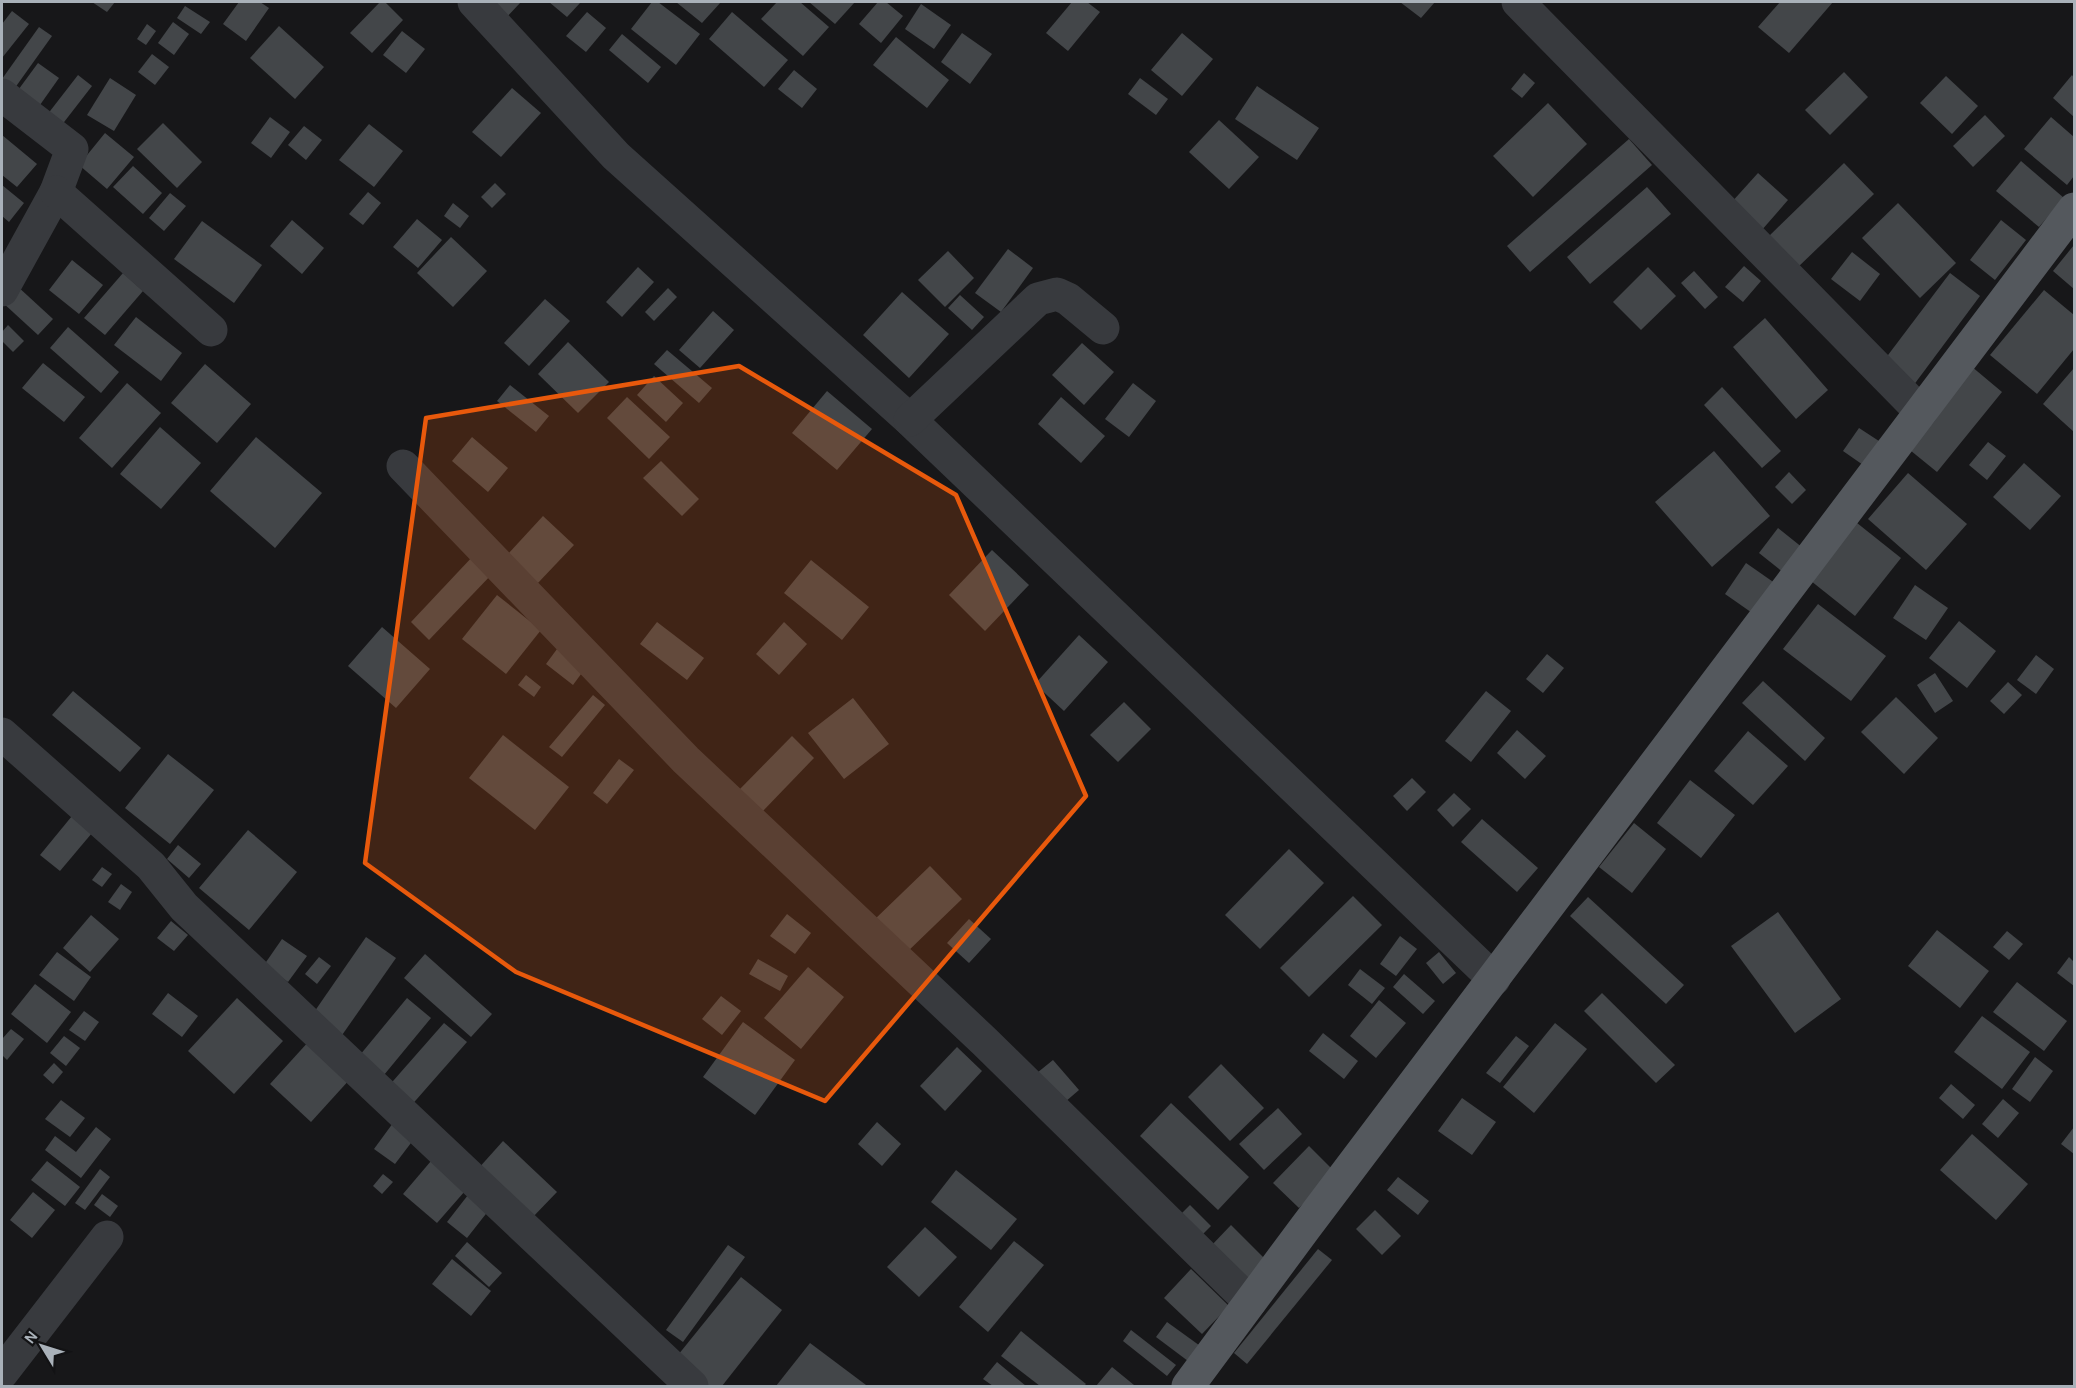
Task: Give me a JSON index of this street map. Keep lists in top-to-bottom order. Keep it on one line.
{"north":"top left"}
